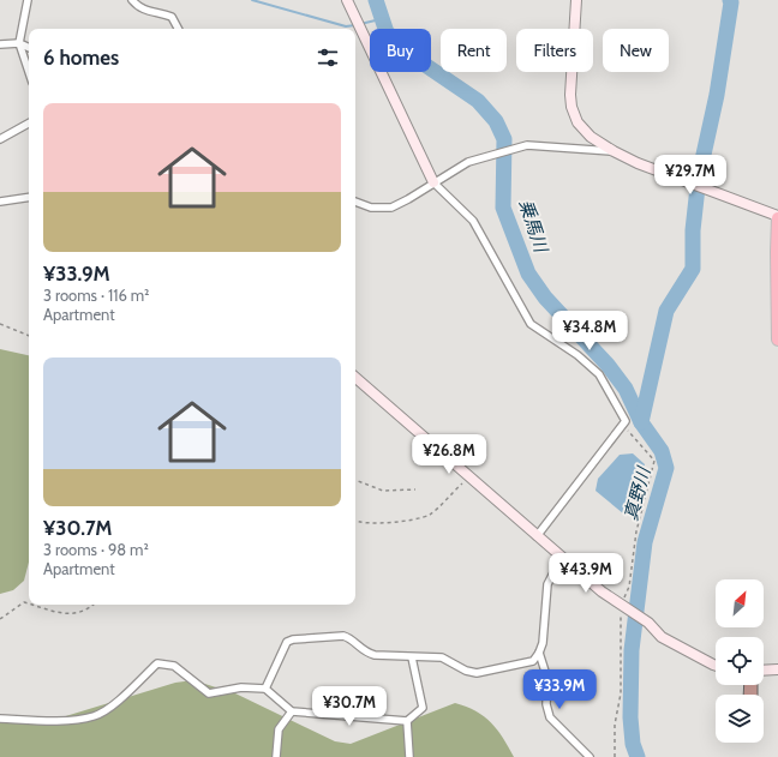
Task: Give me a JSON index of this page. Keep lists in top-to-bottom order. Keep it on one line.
{"water":["乗馬川","真野川"],"north":"top right","page":{"chip":["Buy","Rent","Filters","New"],"heading":"6 homes","list":[{"name":"¥33.9M","note":"3 rooms · 116 m² · Apartment"},{"name":"¥30.7M","note":"3 rooms · 98 m² · Apartment"}],"price":["¥29.7M","¥34.8M","¥26.8M","¥43.9M","¥33.9M","¥30.7M"]}}
